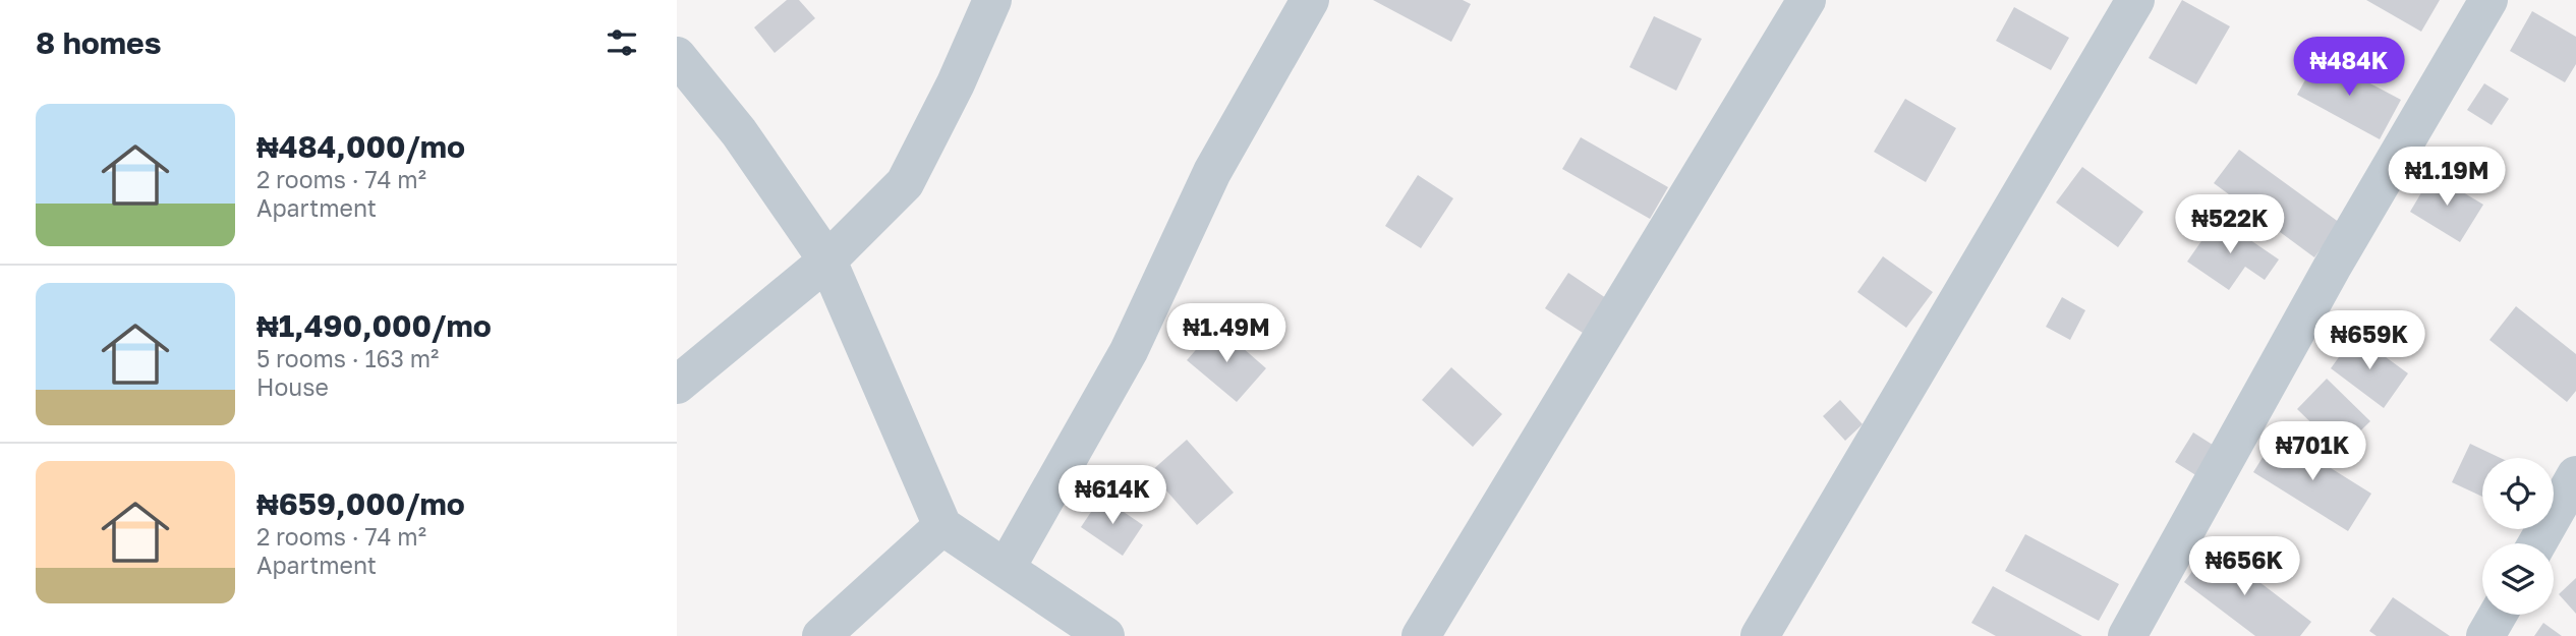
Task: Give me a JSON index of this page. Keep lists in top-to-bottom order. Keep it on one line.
{"page":{"heading":"8 homes","price":["₦484K","₦1.19M","₦522K","₦1.49M","₦659K","₦701K","₦614K","₦656K"],"list":[{"name":"₦484,000/mo","note":"2 rooms · 74 m² · Apartment"},{"name":"₦1,490,000/mo","note":"5 rooms · 163 m² · House"},{"name":"₦659,000/mo","note":"2 rooms · 74 m² · Apartment"}]}}
